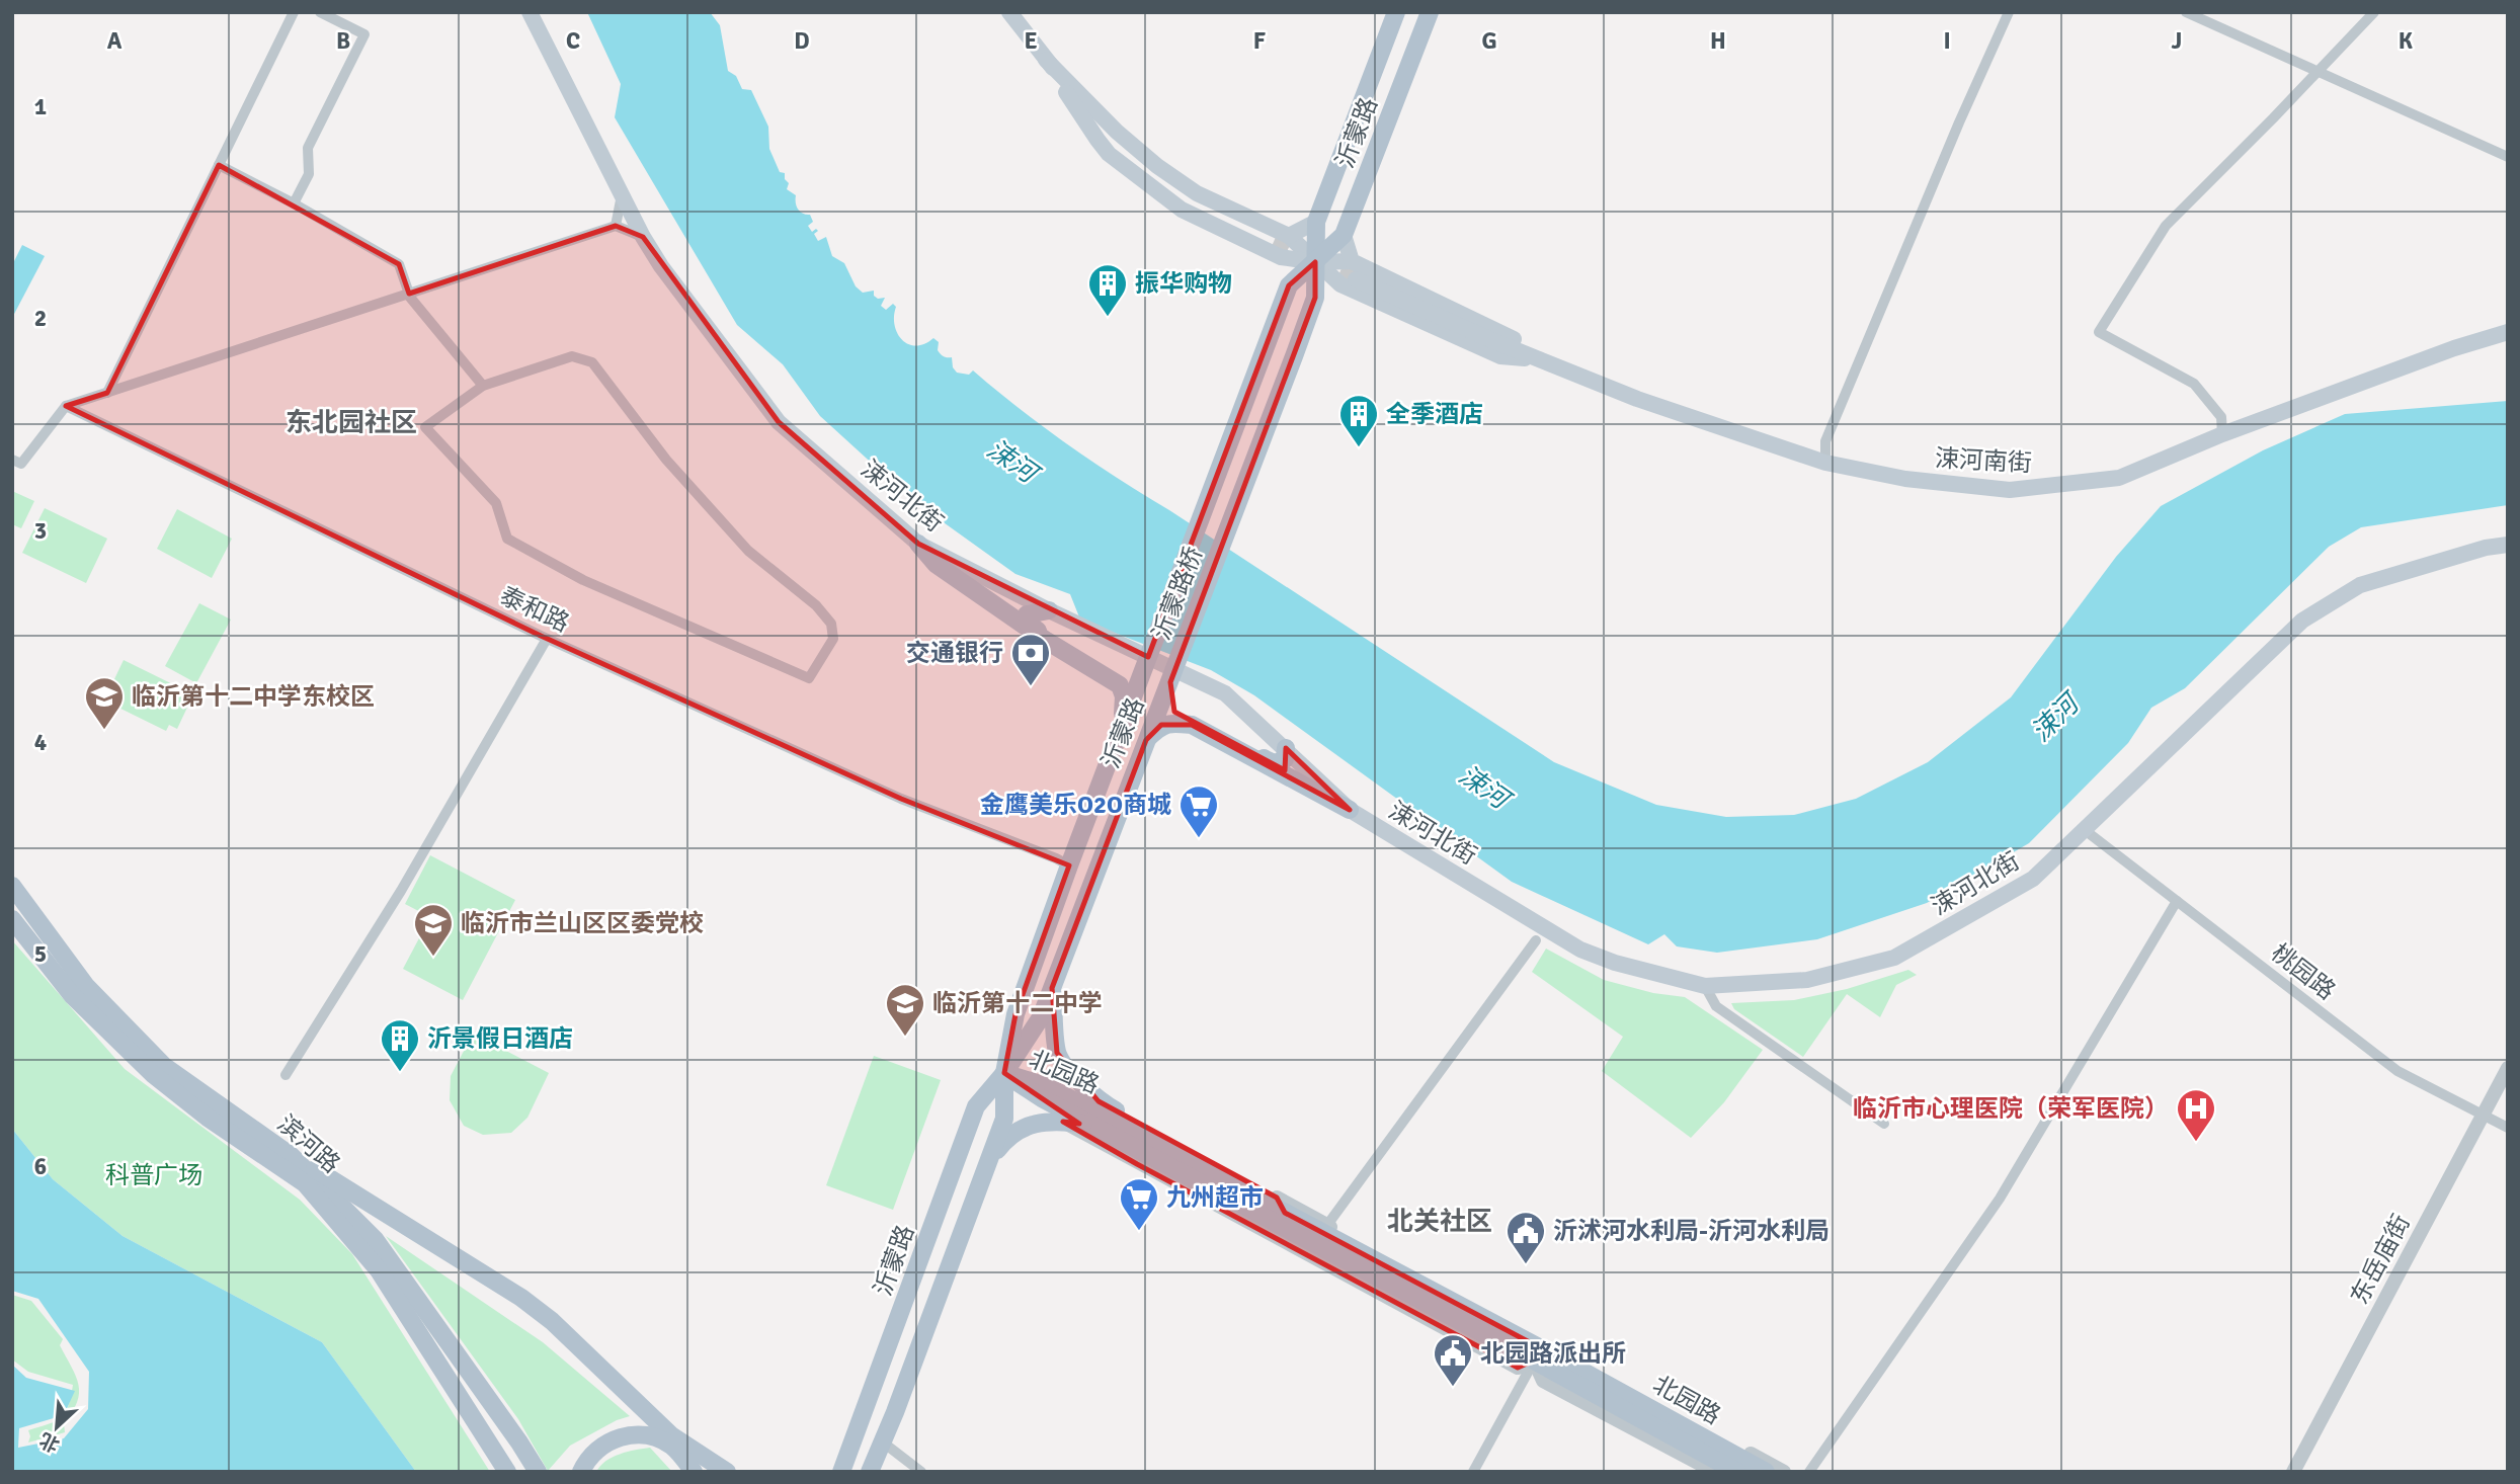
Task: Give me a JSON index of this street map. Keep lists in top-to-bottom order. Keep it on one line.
{"streets":{"main road":["沂蒙路","涑河南街","涑河北街","沂蒙路桥","北园路","滨河路"],"street":["泰和路","桃园路","东岳庙街"]},"crossings":[["沂蒙路","沂蒙路桥"],["沂蒙路","泰和路"],["沂蒙路","北园路"],["涑河北街","桃园路"],["桃园路","东岳庙街"]],"districts":["东北园社区","北关社区"],"water":["涑河"],"parks":["科普广场"],"places":{"building":["振华购物","全季酒店","沂景假日酒店"],"bank":["交通银行"],"school or university":["临沂第十二中学东校区","临沂市兰山区区委党校","临沂第十二中学"],"supermarket":["金鹰美乐O2O商城","九州超市"],"hospital":["临沂市心理医院（荣军医院）"],"public building":["沂沭河水利局-沂河水利局","北园路派出所"]},"north":"bottom left","grid":{"columns":["A","B","C","D","E","F","G","H","I","J","K"],"rows":["1","2","3","4","5","6"]}}
